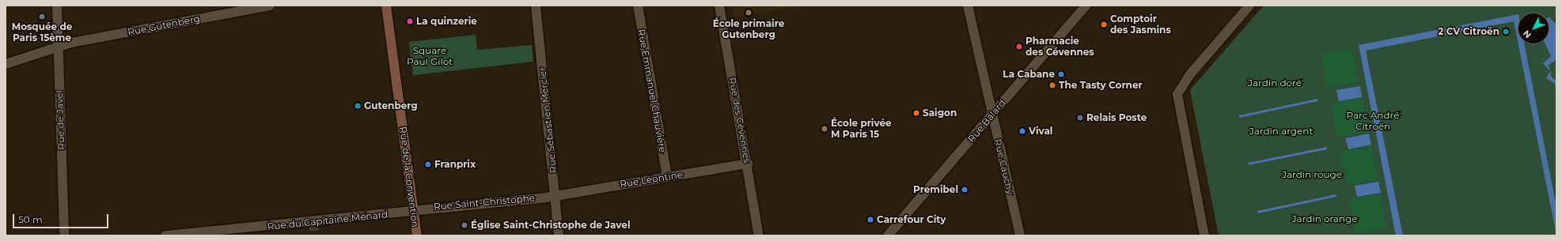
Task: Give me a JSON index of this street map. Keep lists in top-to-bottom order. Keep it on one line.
{"streets":{"main road":["Rue de la Convention"],"street":["Rue Gutenberg","Rue Emmanuel Chauvière","Rue de Javel","Rue Sébastien Mercier","Rue des Cévennes","Rue Balard","Rue Cauchy","Rue Léontine","Rue Saint-Christophe","Rue du Capitaine Ménard"]},"crossings":[["Rue Gutenberg","Rue de Javel"],["Rue Emmanuel Chauvière","Rue Léontine"],["Rue Sébastien Mercier","Rue Léontine"],["Rue Sébastien Mercier","Rue Saint-Christophe"],["Rue des Cévennes","Rue Léontine"],["Rue Balard","Rue Cauchy"],["Rue de la Convention","Rue Saint-Christophe"],["Rue de la Convention","Rue du Capitaine Ménard"],["Rue Léontine","Rue Saint-Christophe"],["Rue Saint-Christophe","Rue du Capitaine Ménard"]],"parks":["Square Paul Gilot","Jardin doré","Parc André Citroën","Jardin argent","Jardin rouge","Jardin orange"],"places":["École primaire Gutenberg","Mosquée de Paris 15ème","La quinzerie","Comptoir des Jasmins","2 CV Citroën","Pharmacie des Cévennes","La Cabane","The Tasty Corner","Gutenberg","Saigon","Relais Poste","École privée M Paris 15","Vival","Franprix","Premibel","Carrefour City","Église Saint-Christophe de Javel"],"scale_bar":"50 m","north":"bottom left"}
